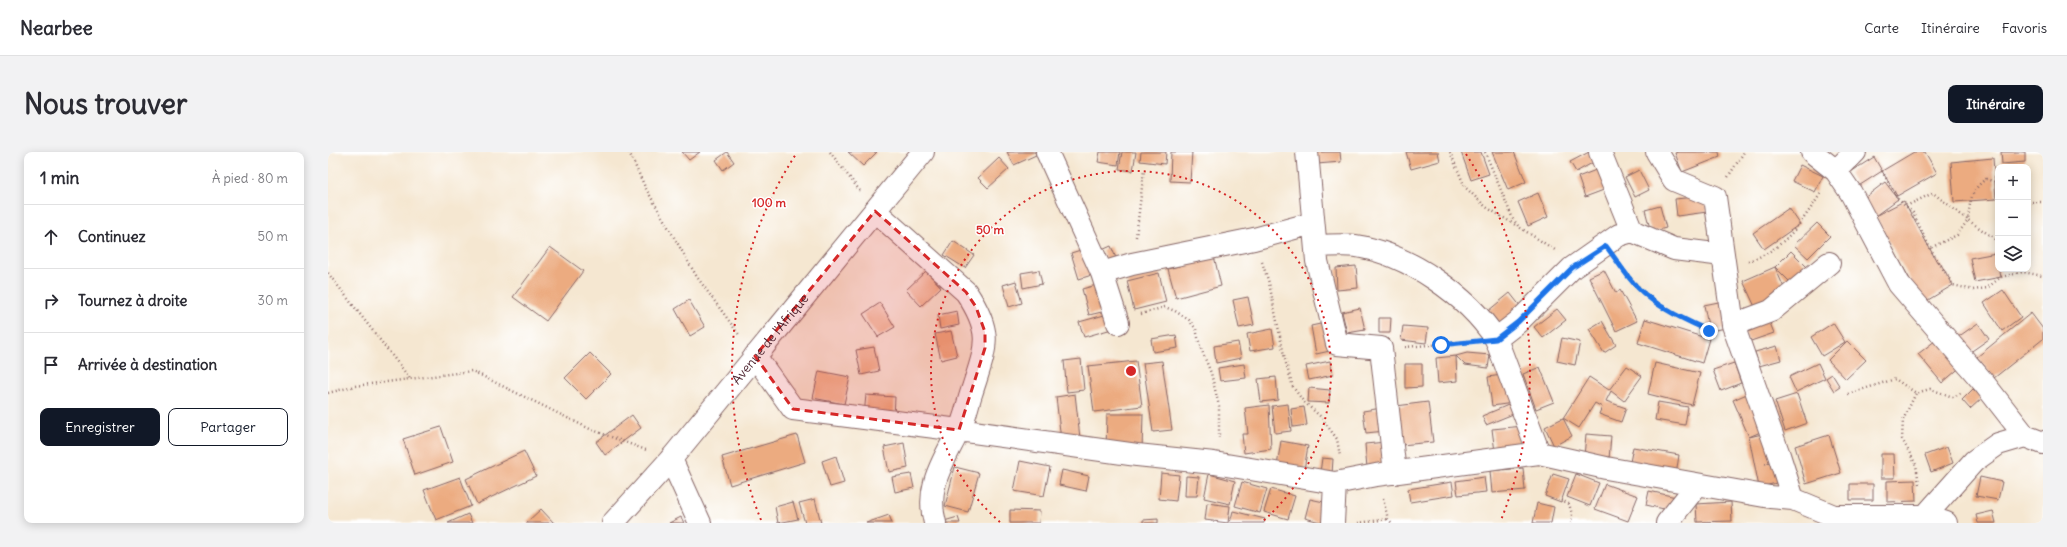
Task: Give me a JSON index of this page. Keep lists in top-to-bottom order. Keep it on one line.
{"streets":{"street":["Avenue de l'Afrique"]},"page":{"header":"Nearbee","nav":["Carte","Itinéraire","Favoris"],"buttons":["Itinéraire",["Enregistrer","Partager"]],"title":"Nous trouver","heading":["1 min","À pied · 80 m"],"map_buttons":["+","−"],"list":[["Continuez","50 m"],["Tournez à droite","30 m"],"Arrivée à destination"]},"rings":["100 m","50 m"]}
